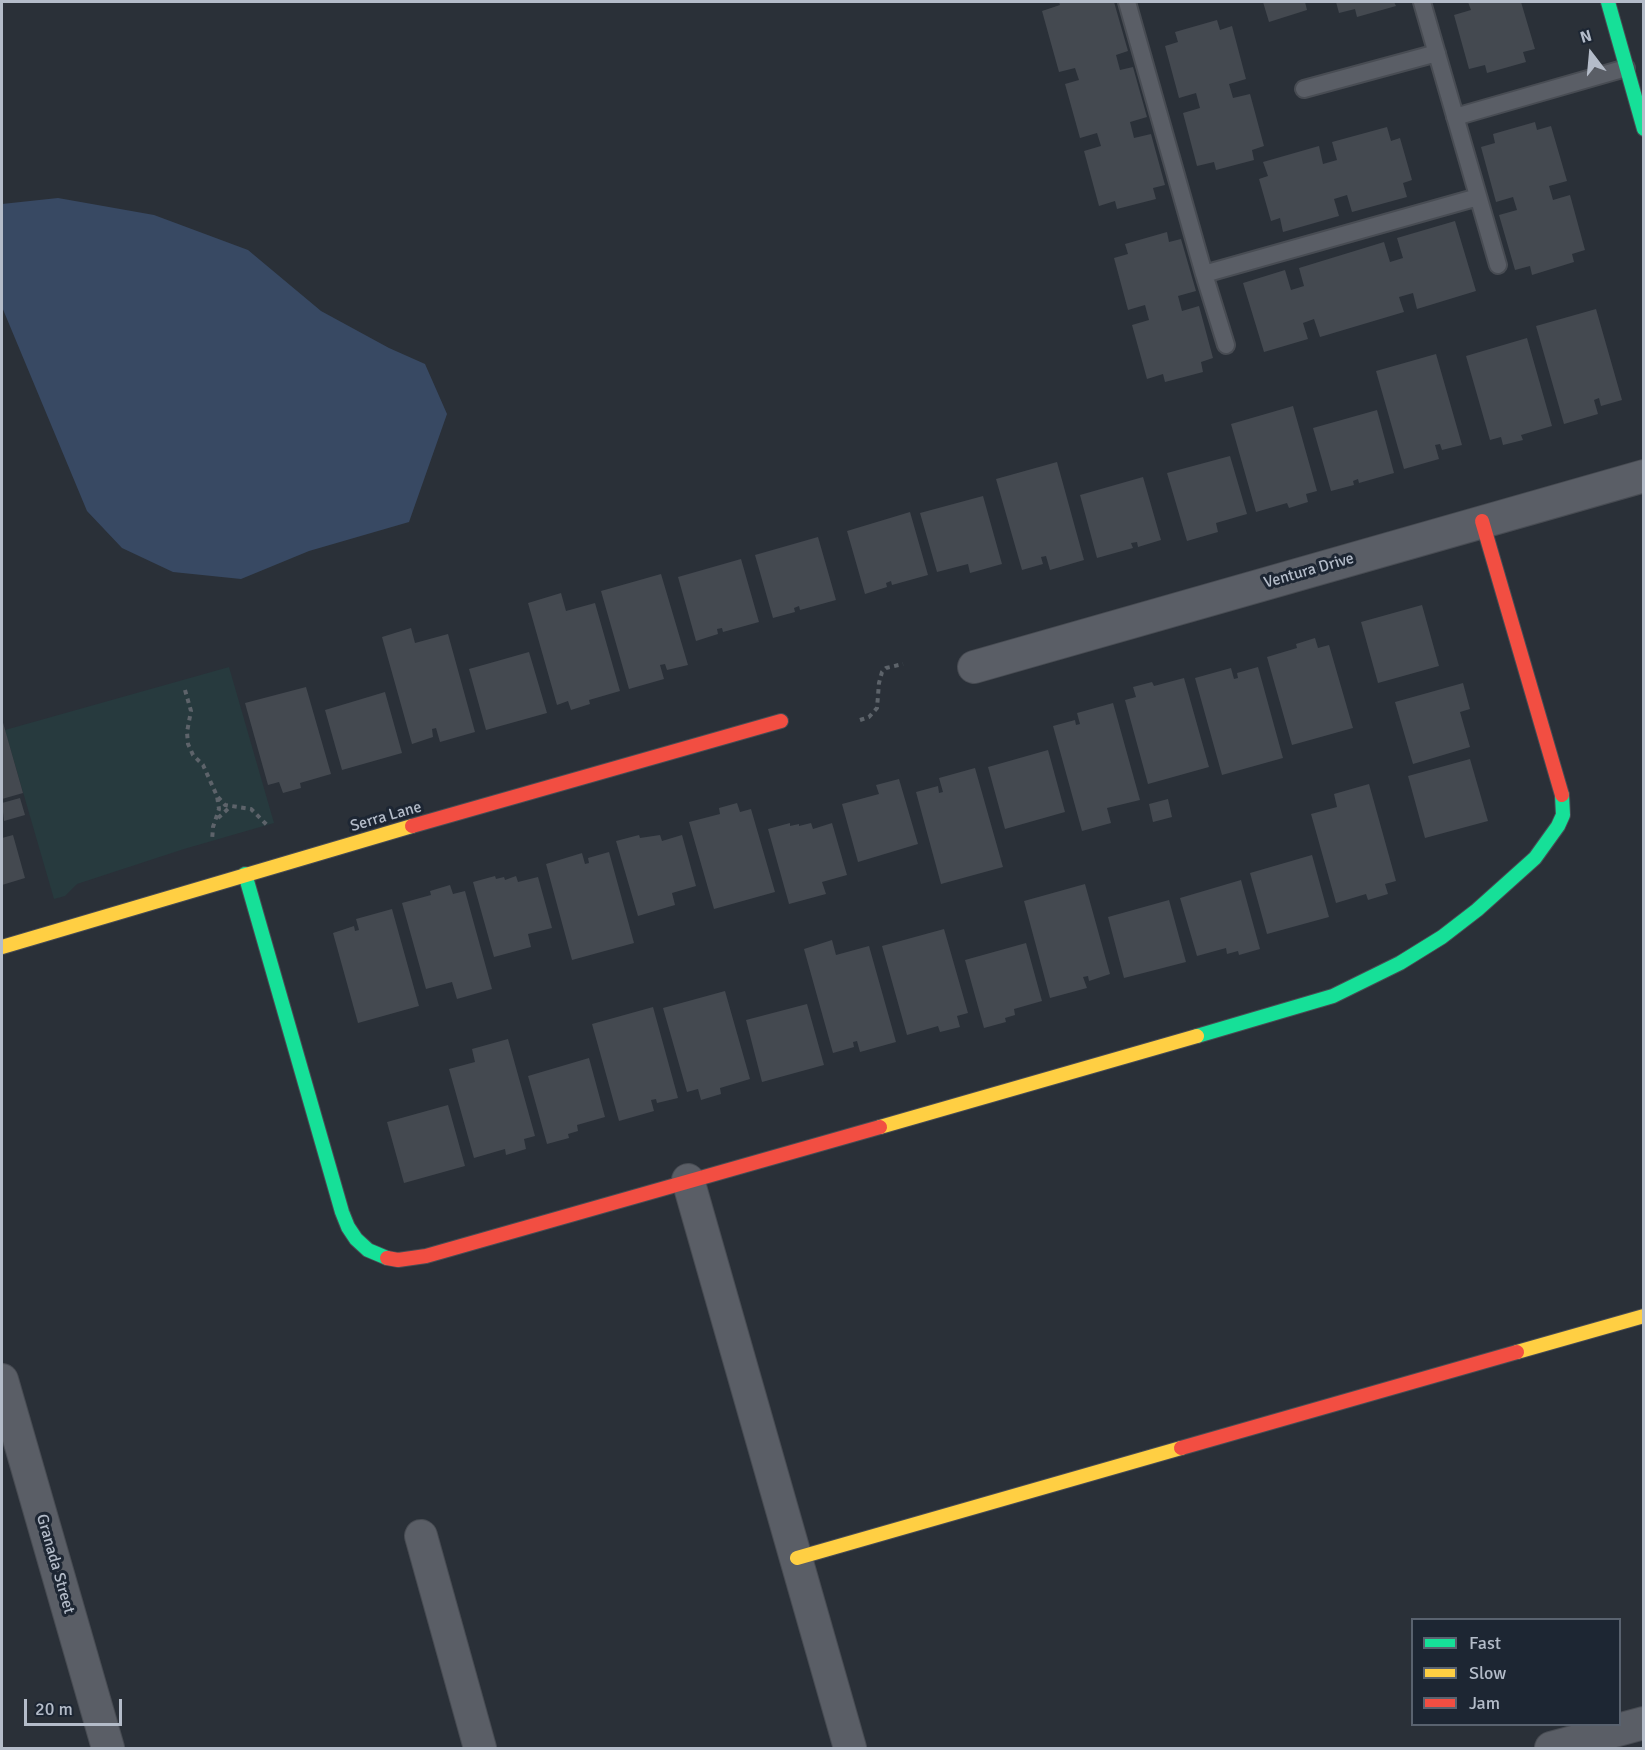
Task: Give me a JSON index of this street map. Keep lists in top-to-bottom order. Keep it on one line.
{"streets":{"street":["Ventura Drive","Serra Lane","Granada Street"]},"legend":["Fast","Slow","Jam"],"scale_bar":"20 m","north":"top"}
